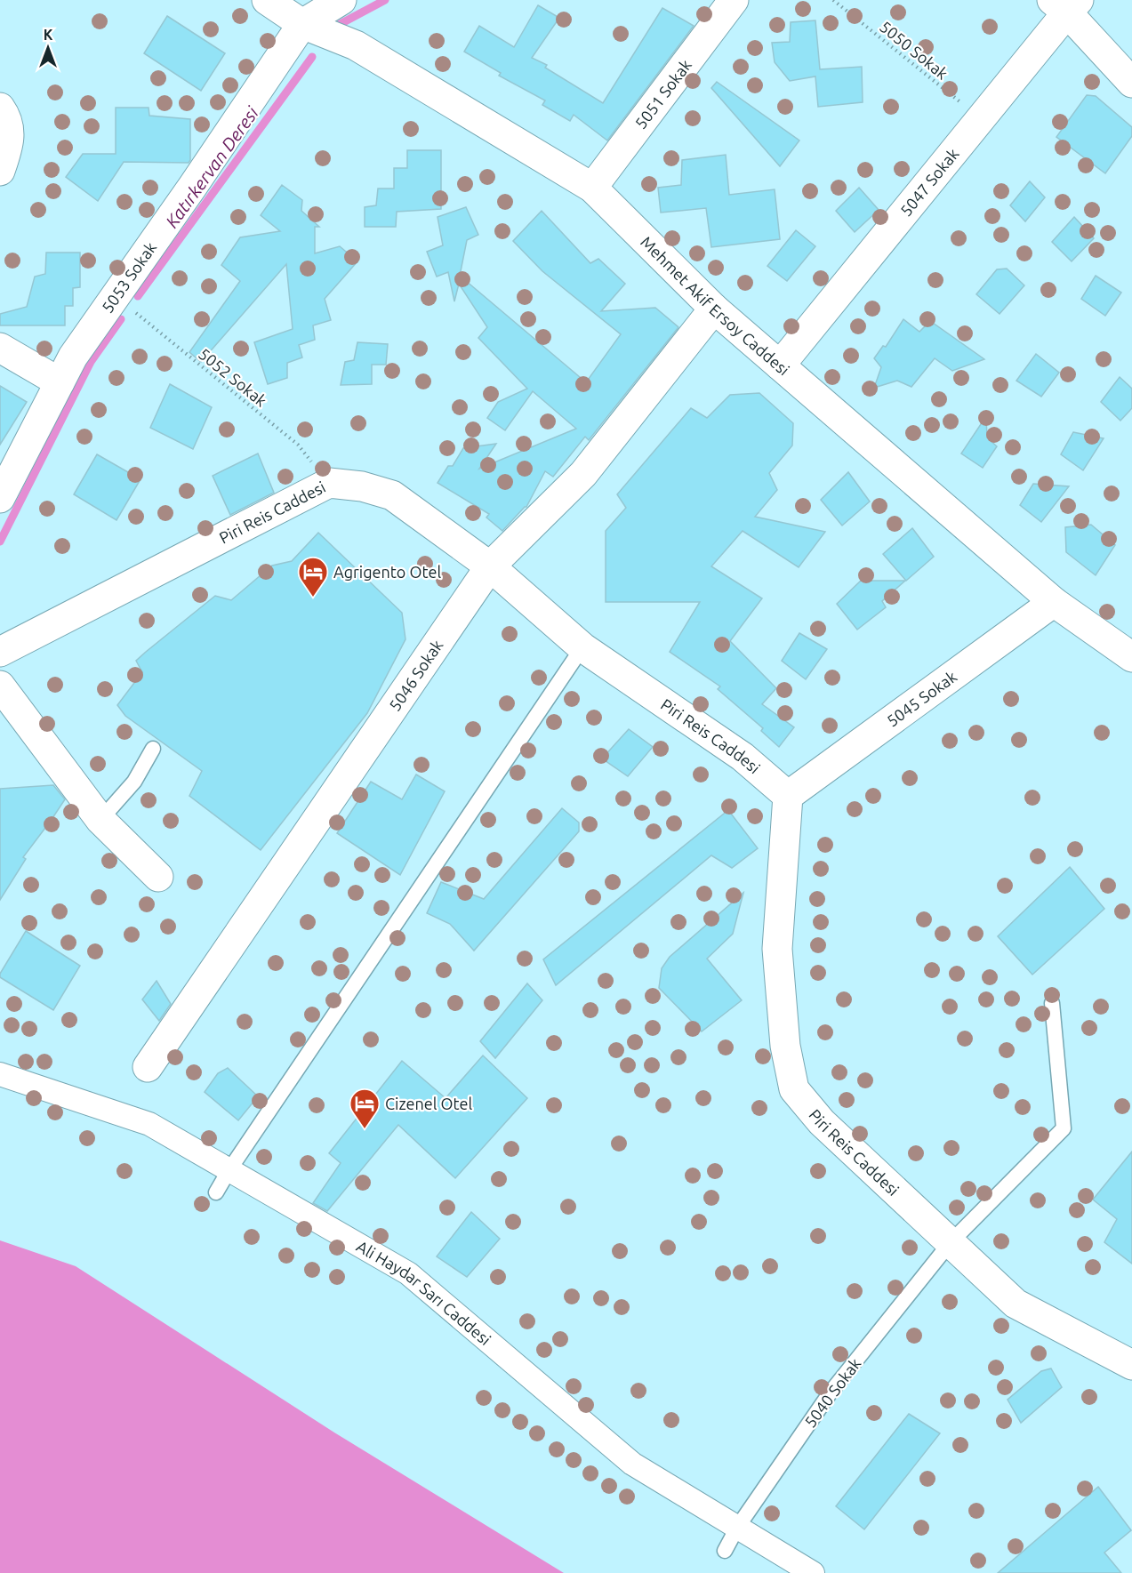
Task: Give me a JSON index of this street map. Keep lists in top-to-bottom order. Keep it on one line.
{"streets":{"street":["5051 Sokak","5047 Sokak","5053 Sokak","Mehmet Akif Ersoy Caddesi","Piri Reis Caddesi","5046 Sokak","5045 Sokak","Ali Haydar Sarı Caddesi"],"lane":["5040 Sokak"],"path":["5050 Sokak","5052 Sokak"]},"crossings":[["5050 Sokak","5047 Sokak"],["5051 Sokak","Mehmet Akif Ersoy Caddesi"],["5047 Sokak","Mehmet Akif Ersoy Caddesi"],["5053 Sokak","Mehmet Akif Ersoy Caddesi"],["5053 Sokak","5052 Sokak"],["Mehmet Akif Ersoy Caddesi","5046 Sokak"],["Mehmet Akif Ersoy Caddesi","5045 Sokak"],["5052 Sokak","Piri Reis Caddesi"],["Piri Reis Caddesi","5046 Sokak"],["Piri Reis Caddesi","5045 Sokak"],["Piri Reis Caddesi","5040 Sokak"],["Ali Haydar Sarı Caddesi","5040 Sokak"]],"water":["Katırkervan Deresi"],"places":{"hotel":["Agrigento Otel","Cizenel Otel"]},"north":"top"}
